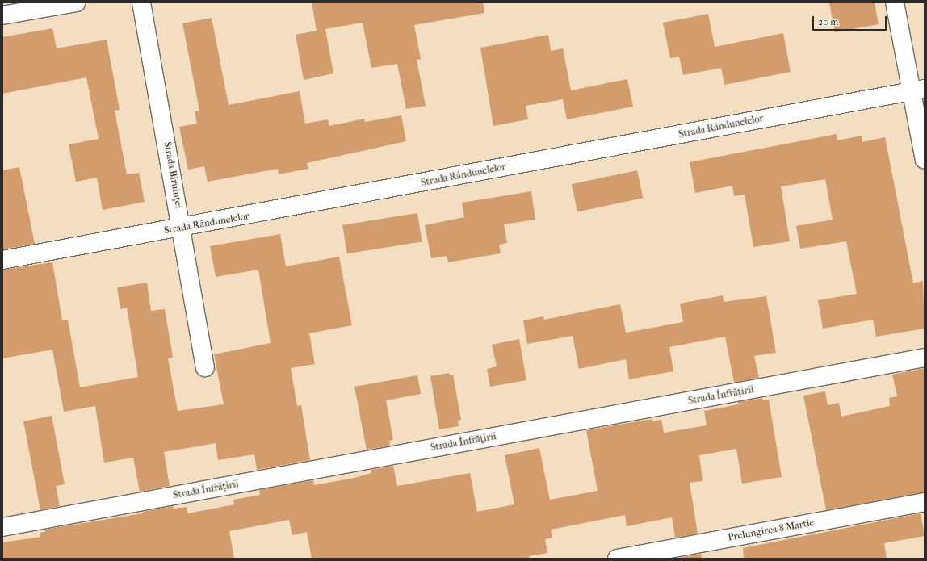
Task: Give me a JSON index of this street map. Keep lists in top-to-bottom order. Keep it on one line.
{"streets":{"street":["Strada Rândunelelor","Strada Biruinței","Strada Înfrățirii","Prelungirea 8 Martie"]},"crossings":[["Strada Rândunelelor","Strada Biruinței"]],"scale_bar":"20 m"}
